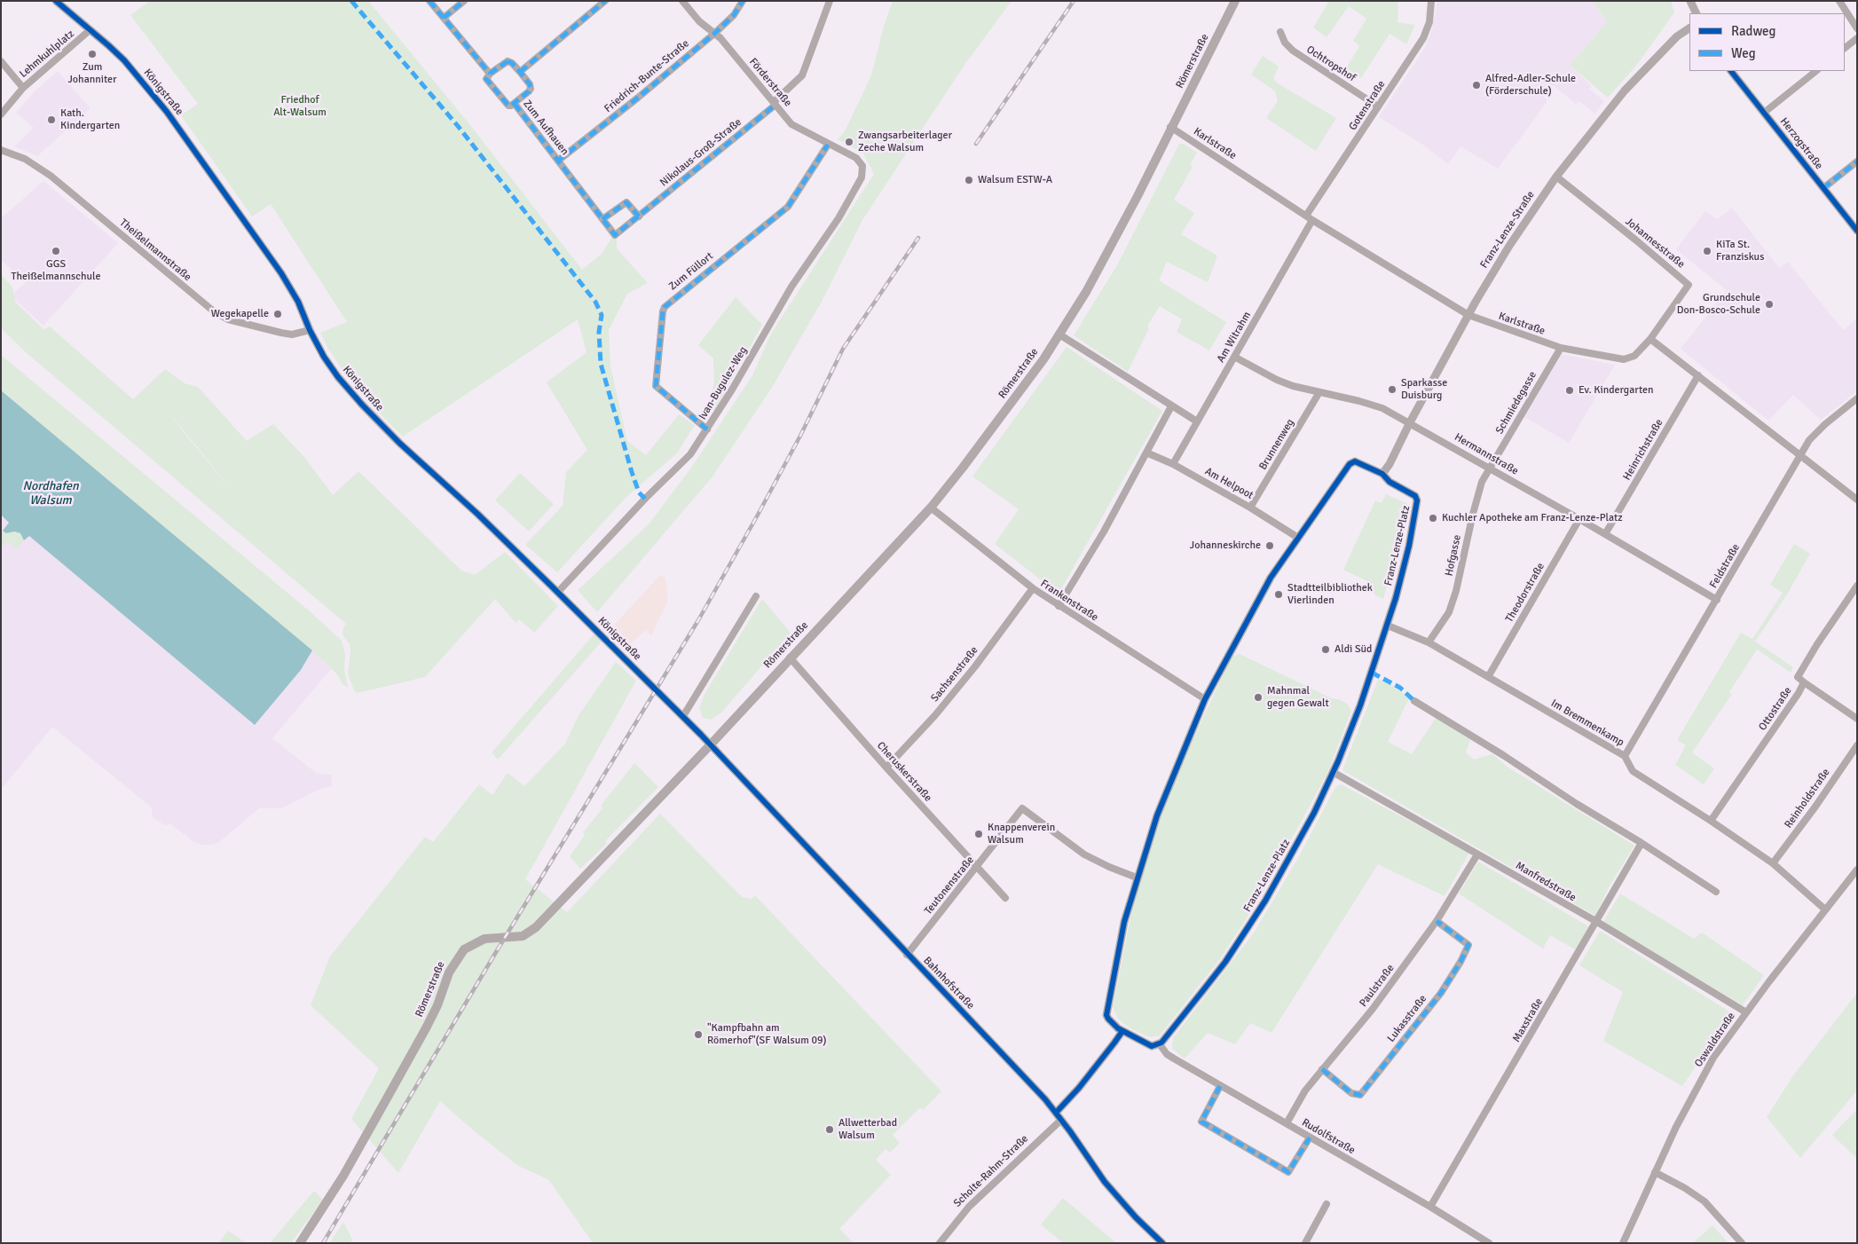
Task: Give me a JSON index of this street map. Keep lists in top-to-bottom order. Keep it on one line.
{"streets":{"main road":["Römerstraße"],"street":["Lehmkuhlplatz","Ochtropshof","Friedrich-Bunte-Straße","Förderstraße","Königstraße","Gotenstraße","Zum Aufhauen","Karlstraße","Herzogstraße","Nikolaus-Groß-Straße","Franz-Lenze-Straße","Johannesstraße","Theißelmannstraße","Zum Füllort","Am Witrahm","Ivan-Bugulez-Weg","Schmiedegasse","Brunnenweg","Heinrichstraße","Hermannstraße","Am Helpoot","Franz-Lenze-Platz","Hofgasse","Feldstraße","Theodorstraße","Frankenstraße","Sachsenstraße","Ottostraße","Im Bremmenkamp","Cheruskerstraße","Reinholdstraße","Manfredstraße","Teutonenstraße","Bahnhofstraße","Paulstraße","Lukasstraße","Maxstraße","Oswaldstraße","Rudolfstraße","Scholte-Rahm-Straße"]},"crossings":[["Lehmkuhlplatz","Königstraße"],["Römerstraße","Königstraße"],["Römerstraße","Karlstraße"],["Römerstraße","Frankenstraße"],["Römerstraße","Cheruskerstraße"],["Römerstraße","Bahnhofstraße"],["Ochtropshof","Gotenstraße"],["Friedrich-Bunte-Straße","Förderstraße"],["Friedrich-Bunte-Straße","Zum Aufhauen"],["Förderstraße","Nikolaus-Groß-Straße"],["Förderstraße","Zum Füllort"],["Förderstraße","Ivan-Bugulez-Weg"],["Königstraße","Theißelmannstraße"],["Königstraße","Ivan-Bugulez-Weg"],["Königstraße","Bahnhofstraße"],["Gotenstraße","Karlstraße"],["Zum Aufhauen","Nikolaus-Groß-Straße"],["Karlstraße","Franz-Lenze-Straße"],["Karlstraße","Johannesstraße"],["Karlstraße","Am Witrahm"],["Karlstraße","Schmiedegasse"],["Franz-Lenze-Straße","Johannesstraße"],["Franz-Lenze-Straße","Hermannstraße"],["Franz-Lenze-Straße","Franz-Lenze-Platz"],["Zum Füllort","Ivan-Bugulez-Weg"],["Am Witrahm","Hermannstraße"],["Am Witrahm","Am Helpoot"],["Schmiedegasse","Hermannstraße"],["Schmiedegasse","Hofgasse"],["Brunnenweg","Hermannstraße"],["Brunnenweg","Am Helpoot"],["Heinrichstraße","Hermannstraße"],["Hermannstraße","Hofgasse"],["Hermannstraße","Feldstraße"],["Hermannstraße","Theodorstraße"],["Am Helpoot","Franz-Lenze-Platz"],["Franz-Lenze-Platz","Frankenstraße"],["Franz-Lenze-Platz","Im Bremmenkamp"],["Franz-Lenze-Platz","Manfredstraße"],["Franz-Lenze-Platz","Teutonenstraße"],["Franz-Lenze-Platz","Rudolfstraße"],["Hofgasse","Im Bremmenkamp"],["Feldstraße","Im Bremmenkamp"],["Theodorstraße","Im Bremmenkamp"],["Frankenstraße","Sachsenstraße"],["Sachsenstraße","Cheruskerstraße"],["Ottostraße","Im Bremmenkamp"],["Im Bremmenkamp","Reinholdstraße"],["Im Bremmenkamp","Oswaldstraße"],["Cheruskerstraße","Teutonenstraße"],["Manfredstraße","Paulstraße"],["Manfredstraße","Maxstraße"],["Manfredstraße","Oswaldstraße"],["Teutonenstraße","Bahnhofstraße"],["Bahnhofstraße","Scholte-Rahm-Straße"],["Paulstraße","Lukasstraße"],["Paulstraße","Rudolfstraße"],["Maxstraße","Rudolfstraße"]],"water":["Nordhafen Walsum"],"parks":["Friedhof Alt-Walsum"],"places":["Zum Johanniter","Alfred-Adler-Schule (Förderschule)","Kath. Kindergarten","Zwangsarbeiterlager Zeche Walsum","Walsum ESTW-A","GGS Theißelmannschule","KiTa St. Franziskus","Grundschule Don-Bosco-Schule","Wegekapelle","Sparkasse Duisburg","Ev. Kindergarten","Kuchler Apotheke am Franz-Lenze-Platz","Johanneskirche","Stadtteilbibliothek Vierlinden","Aldi Süd","Mahnmal gegen Gewalt","Knappenverein Walsum","\"Kampfbahn am Römerhof\"(SF Walsum 09)","Allwetterbad Walsum"],"legend":["Radweg","Weg"]}
